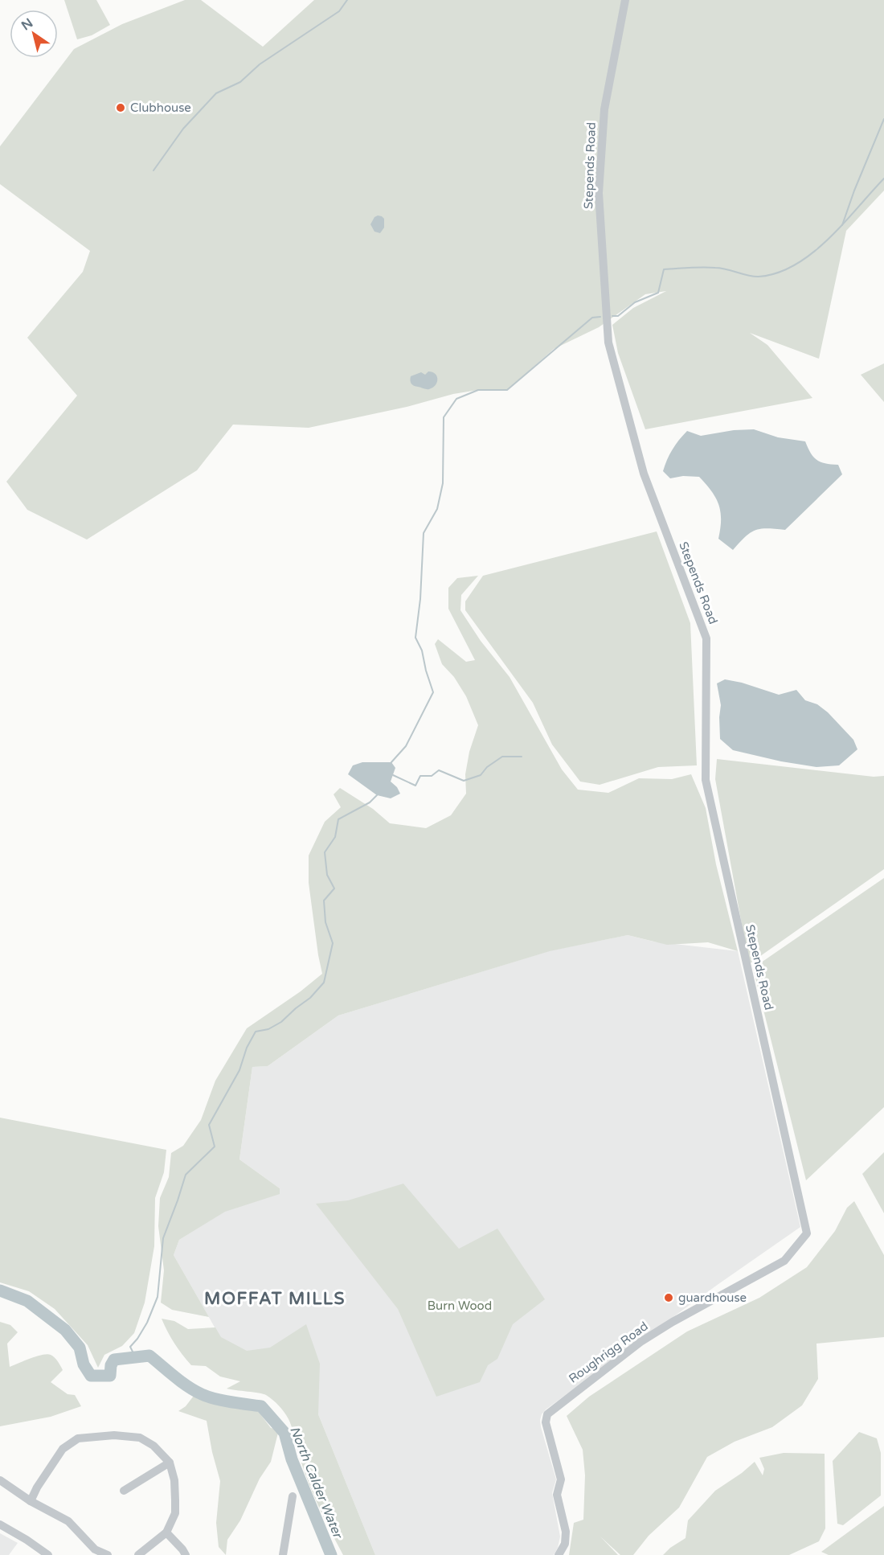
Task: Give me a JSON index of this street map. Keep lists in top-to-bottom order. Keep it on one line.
{"streets":{"street":["Stepends Road","Roughrigg Road"]},"crossings":[["Stepends Road","Roughrigg Road"]],"districts":["MOFFAT MILLS"],"water":["North Calder Water"],"parks":["Burn Wood"],"places":["Clubhouse","guardhouse"],"north":"top left"}
